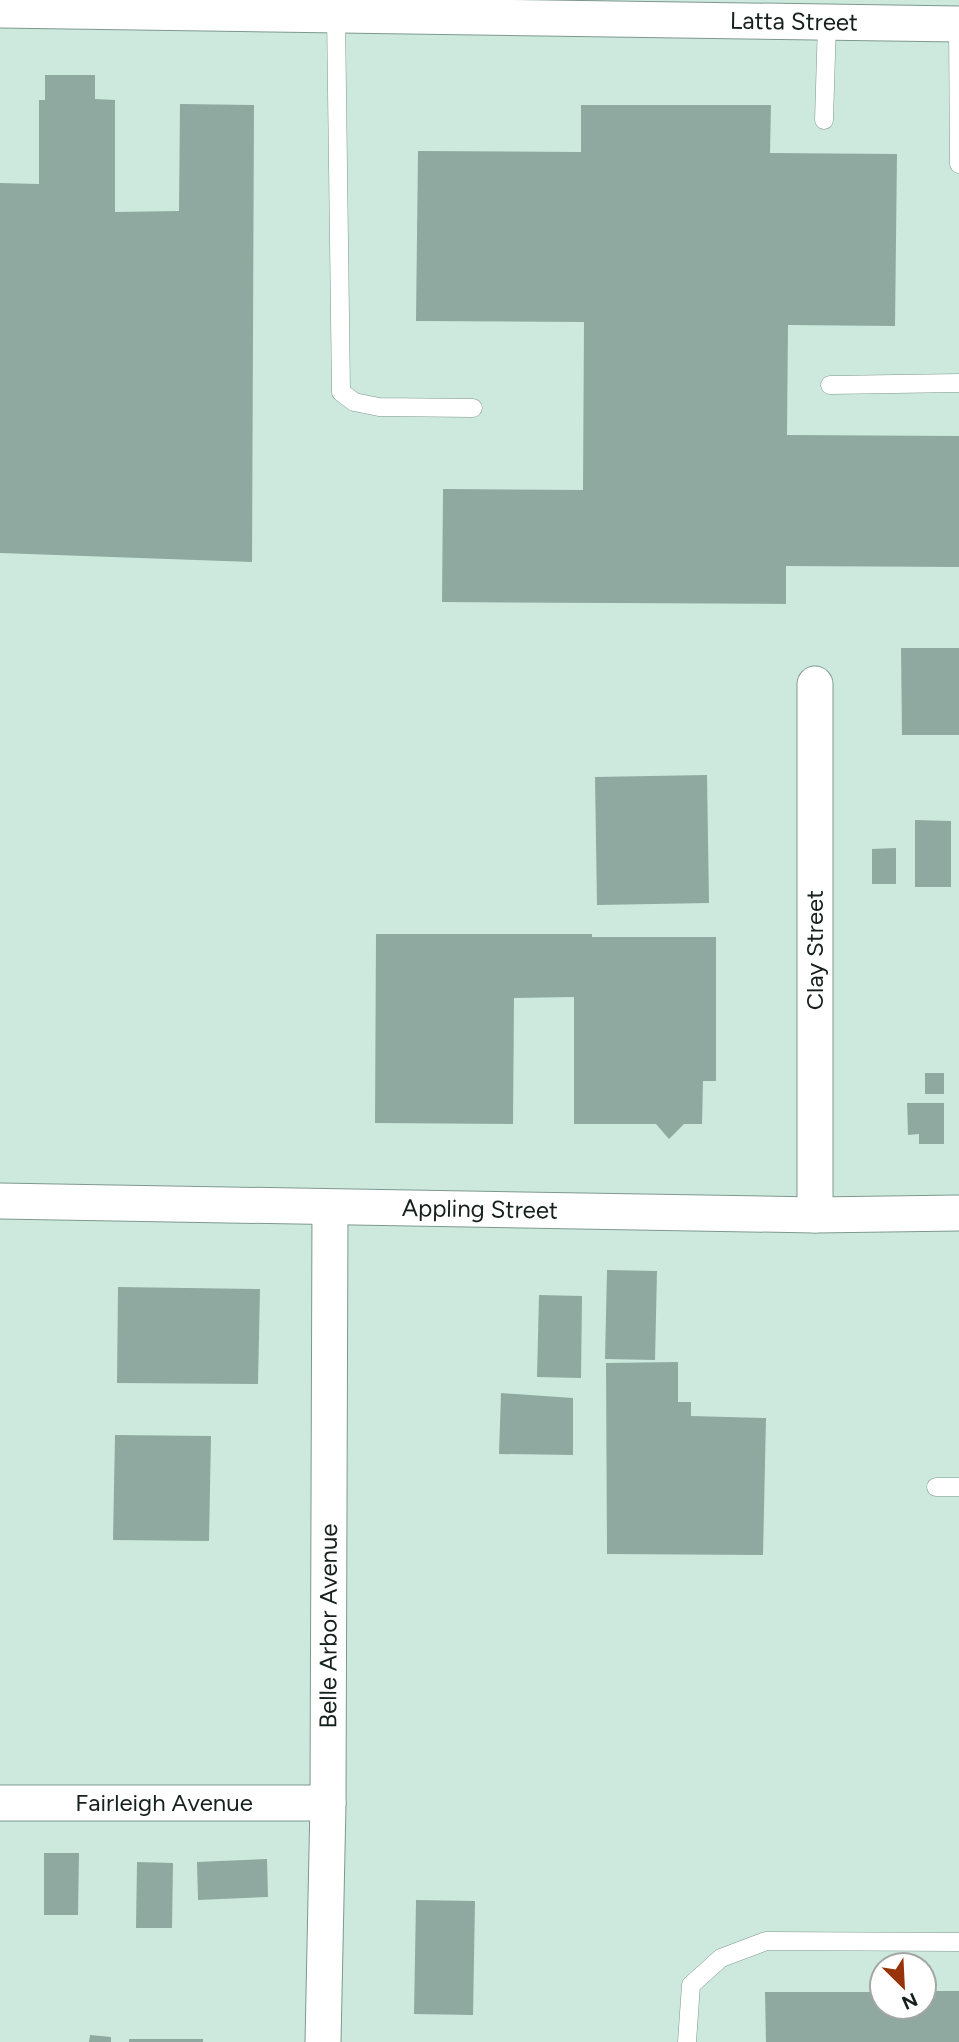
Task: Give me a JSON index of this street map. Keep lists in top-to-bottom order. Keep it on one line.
{"streets":{"street":["Latta Street","Clay Street","Appling Street","Belle Arbor Avenue","Fairleigh Avenue"]},"crossings":[["Clay Street","Appling Street"],["Appling Street","Belle Arbor Avenue"],["Belle Arbor Avenue","Fairleigh Avenue"]],"north":"bottom right"}
